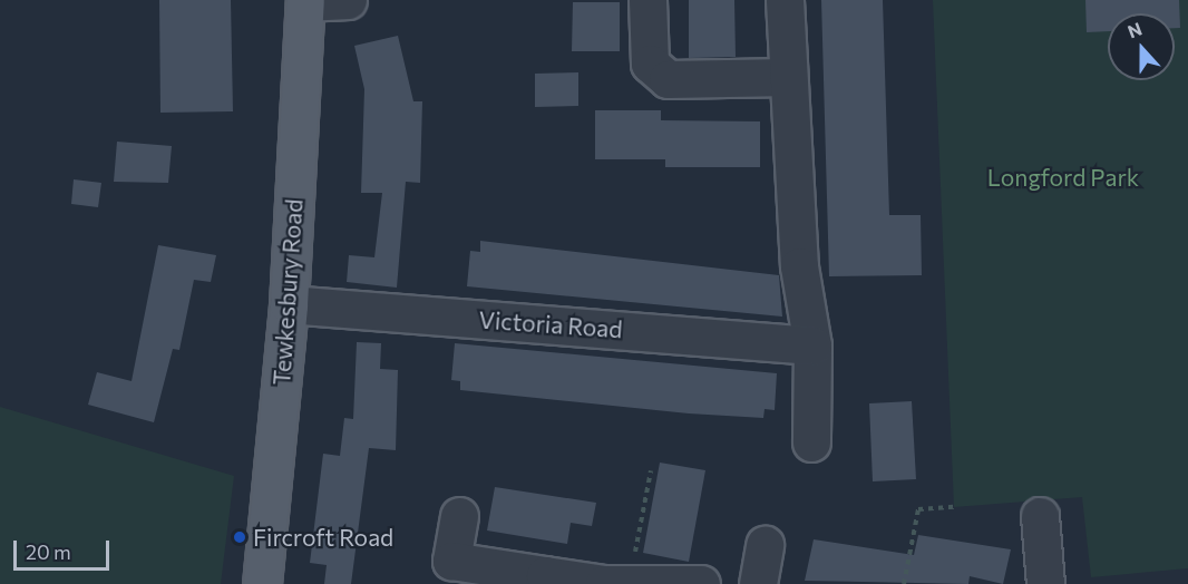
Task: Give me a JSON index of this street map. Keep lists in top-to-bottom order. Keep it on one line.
{"streets":{"main road":["Tewkesbury Road"],"street":["Victoria Road"]},"crossings":[["Tewkesbury Road","Victoria Road"]],"parks":["Longford Park"],"places":["Fircroft Road"],"scale_bar":"20 m","north":"top"}
